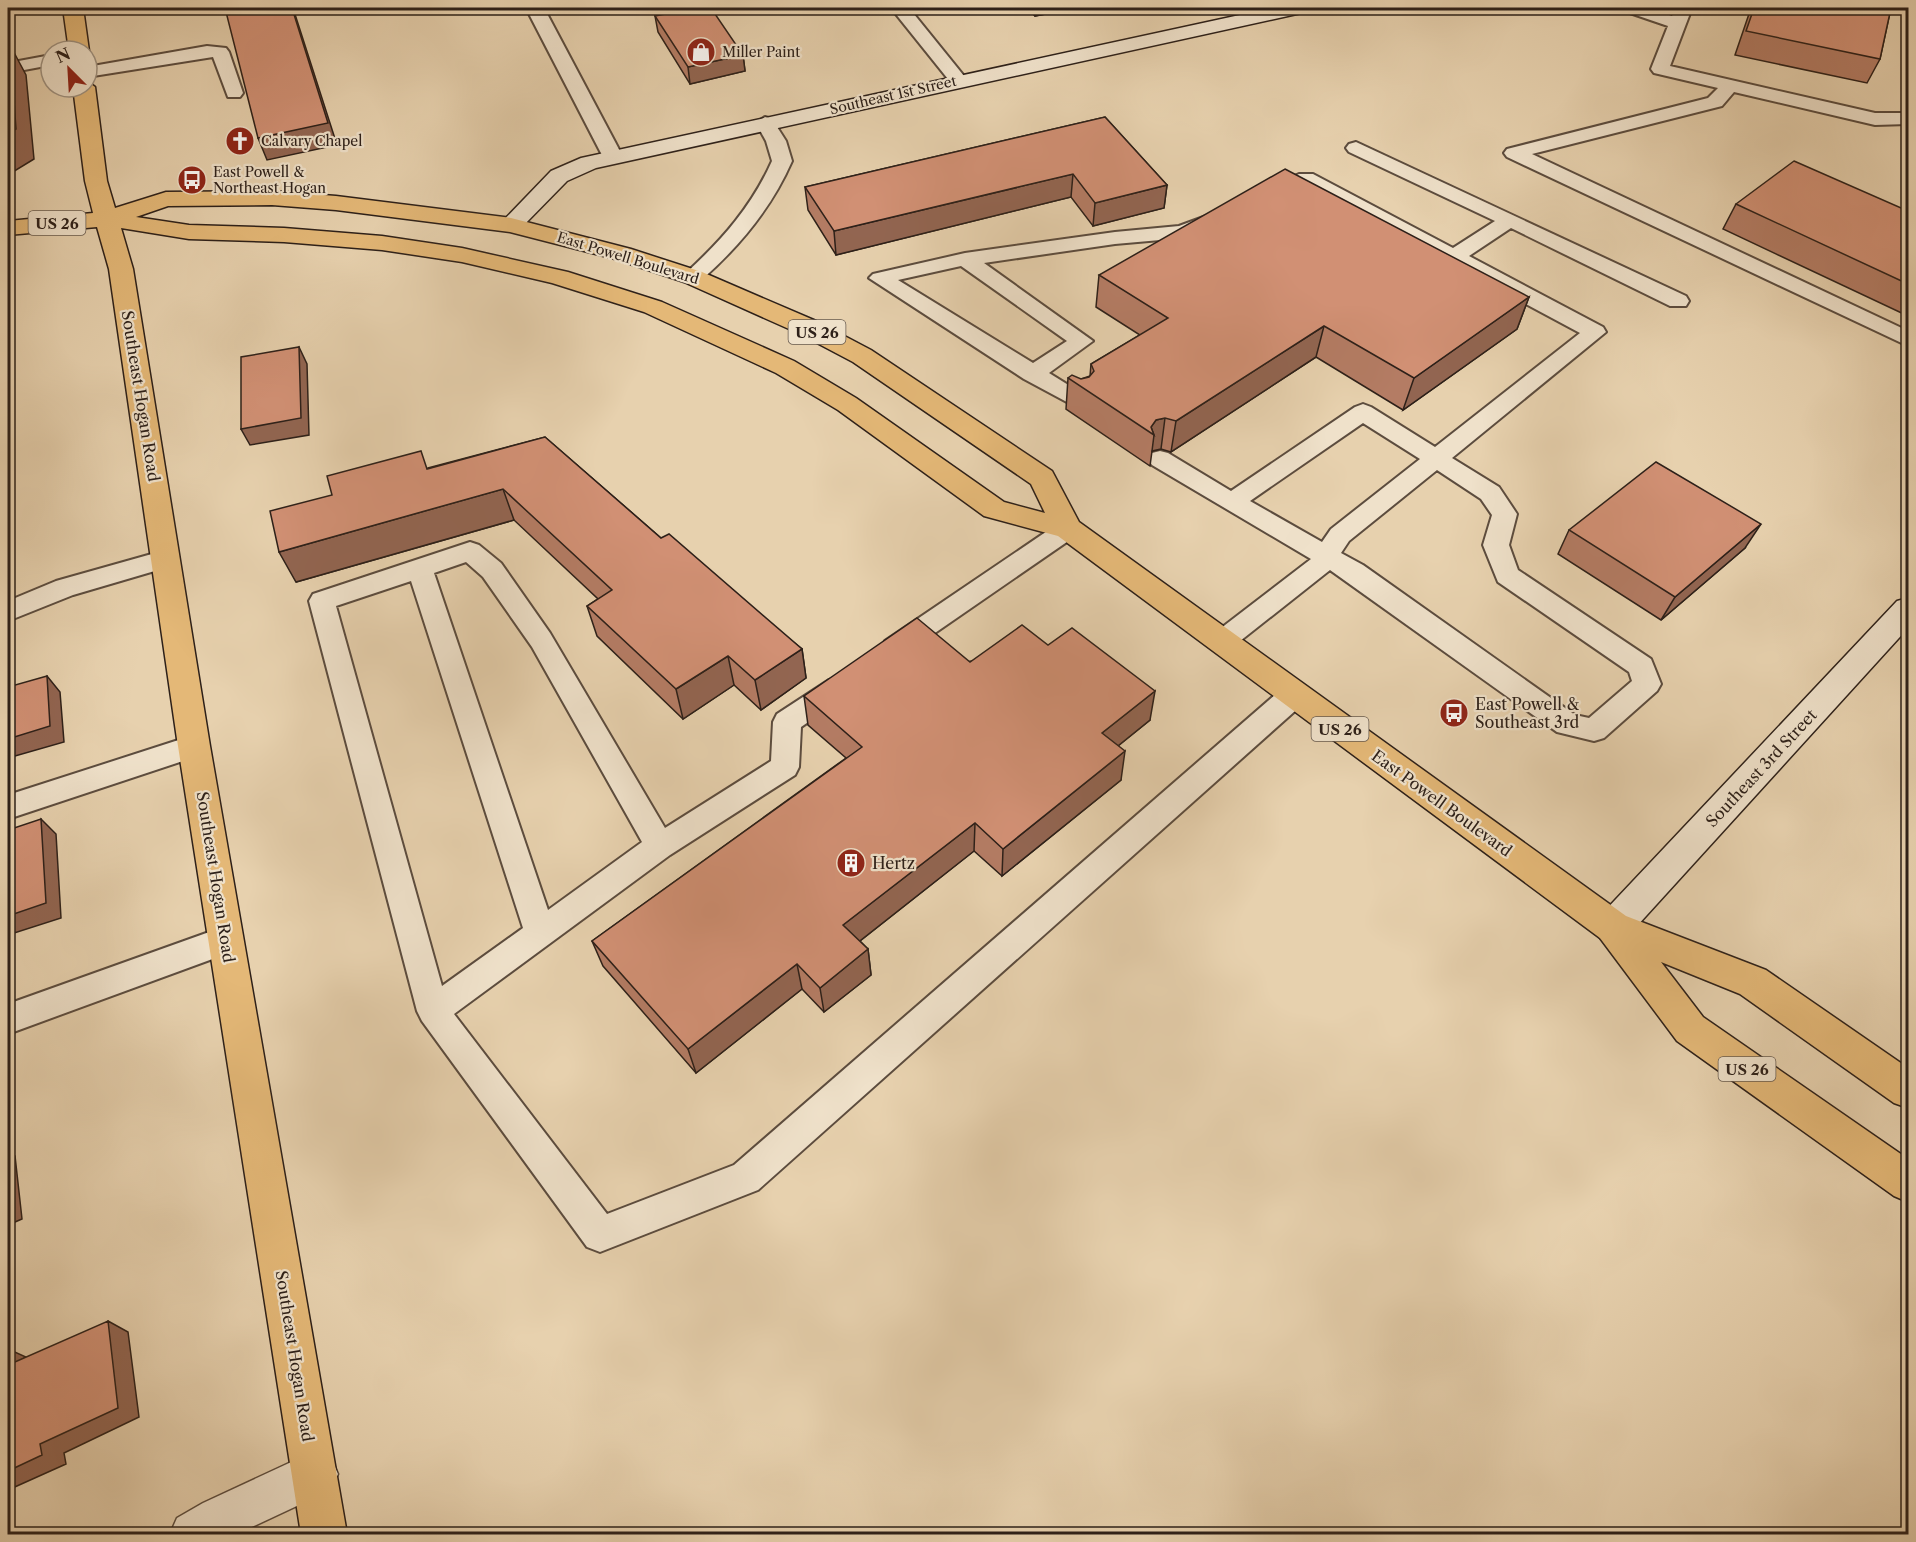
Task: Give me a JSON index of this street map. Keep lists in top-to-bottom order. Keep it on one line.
{"streets":{"main road":["US 26","East Powell Boulevard","Southeast Hogan Road"],"street":["Southeast 1st Street","Southeast 3rd Street"]},"crossings":[["Southeast 1st Street","East Powell Boulevard"],["East Powell Boulevard","Southeast Hogan Road"],["East Powell Boulevard","Southeast 3rd Street"]],"places":{"shop":["Miller Paint"],"church":["Calvary Chapel"],"bus stop":["East Powell & Northeast Hogan","East Powell & Southeast 3rd"],"building":["Hertz"]},"north":"top left"}
